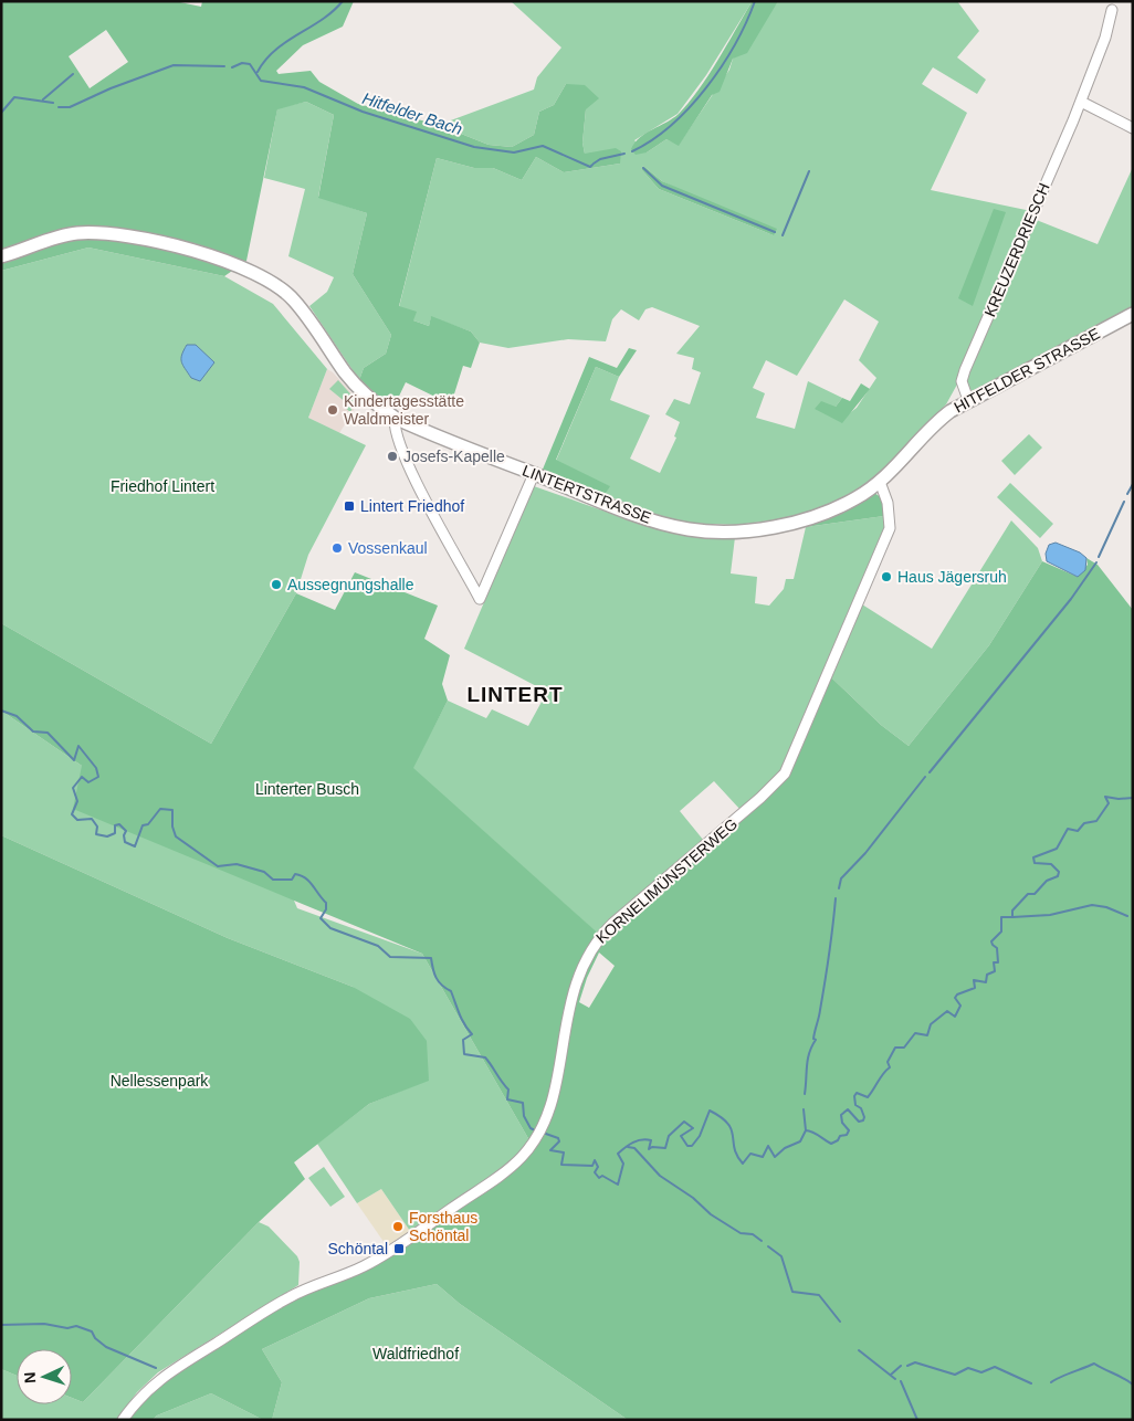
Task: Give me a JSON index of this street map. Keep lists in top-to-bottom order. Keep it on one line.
{"streets":{"main road":["HITFELDER STRASSE","LINTERTSTRASSE"],"street":["KREUZERDRIESCH","KORNELIMÜNSTERWEG"]},"crossings":[["KREUZERDRIESCH","HITFELDER STRASSE"],["HITFELDER STRASSE","LINTERTSTRASSE"],["HITFELDER STRASSE","KORNELIMÜNSTERWEG"],["LINTERTSTRASSE","KORNELIMÜNSTERWEG"]],"districts":["LINTERT"],"water":["Hitfelder Bach"],"parks":["Friedhof Lintert","Linterter Busch","Nellessenpark","Waldfriedhof"],"places":{"other":["Kindertagesstätte Waldmeister","Josefs-Kapelle","Vossenkaul","Haus Jägersruh","Aussegnungshalle","Forsthaus Schöntal"],"transit":["Lintert Friedhof","Schöntal"]},"north":"left"}
